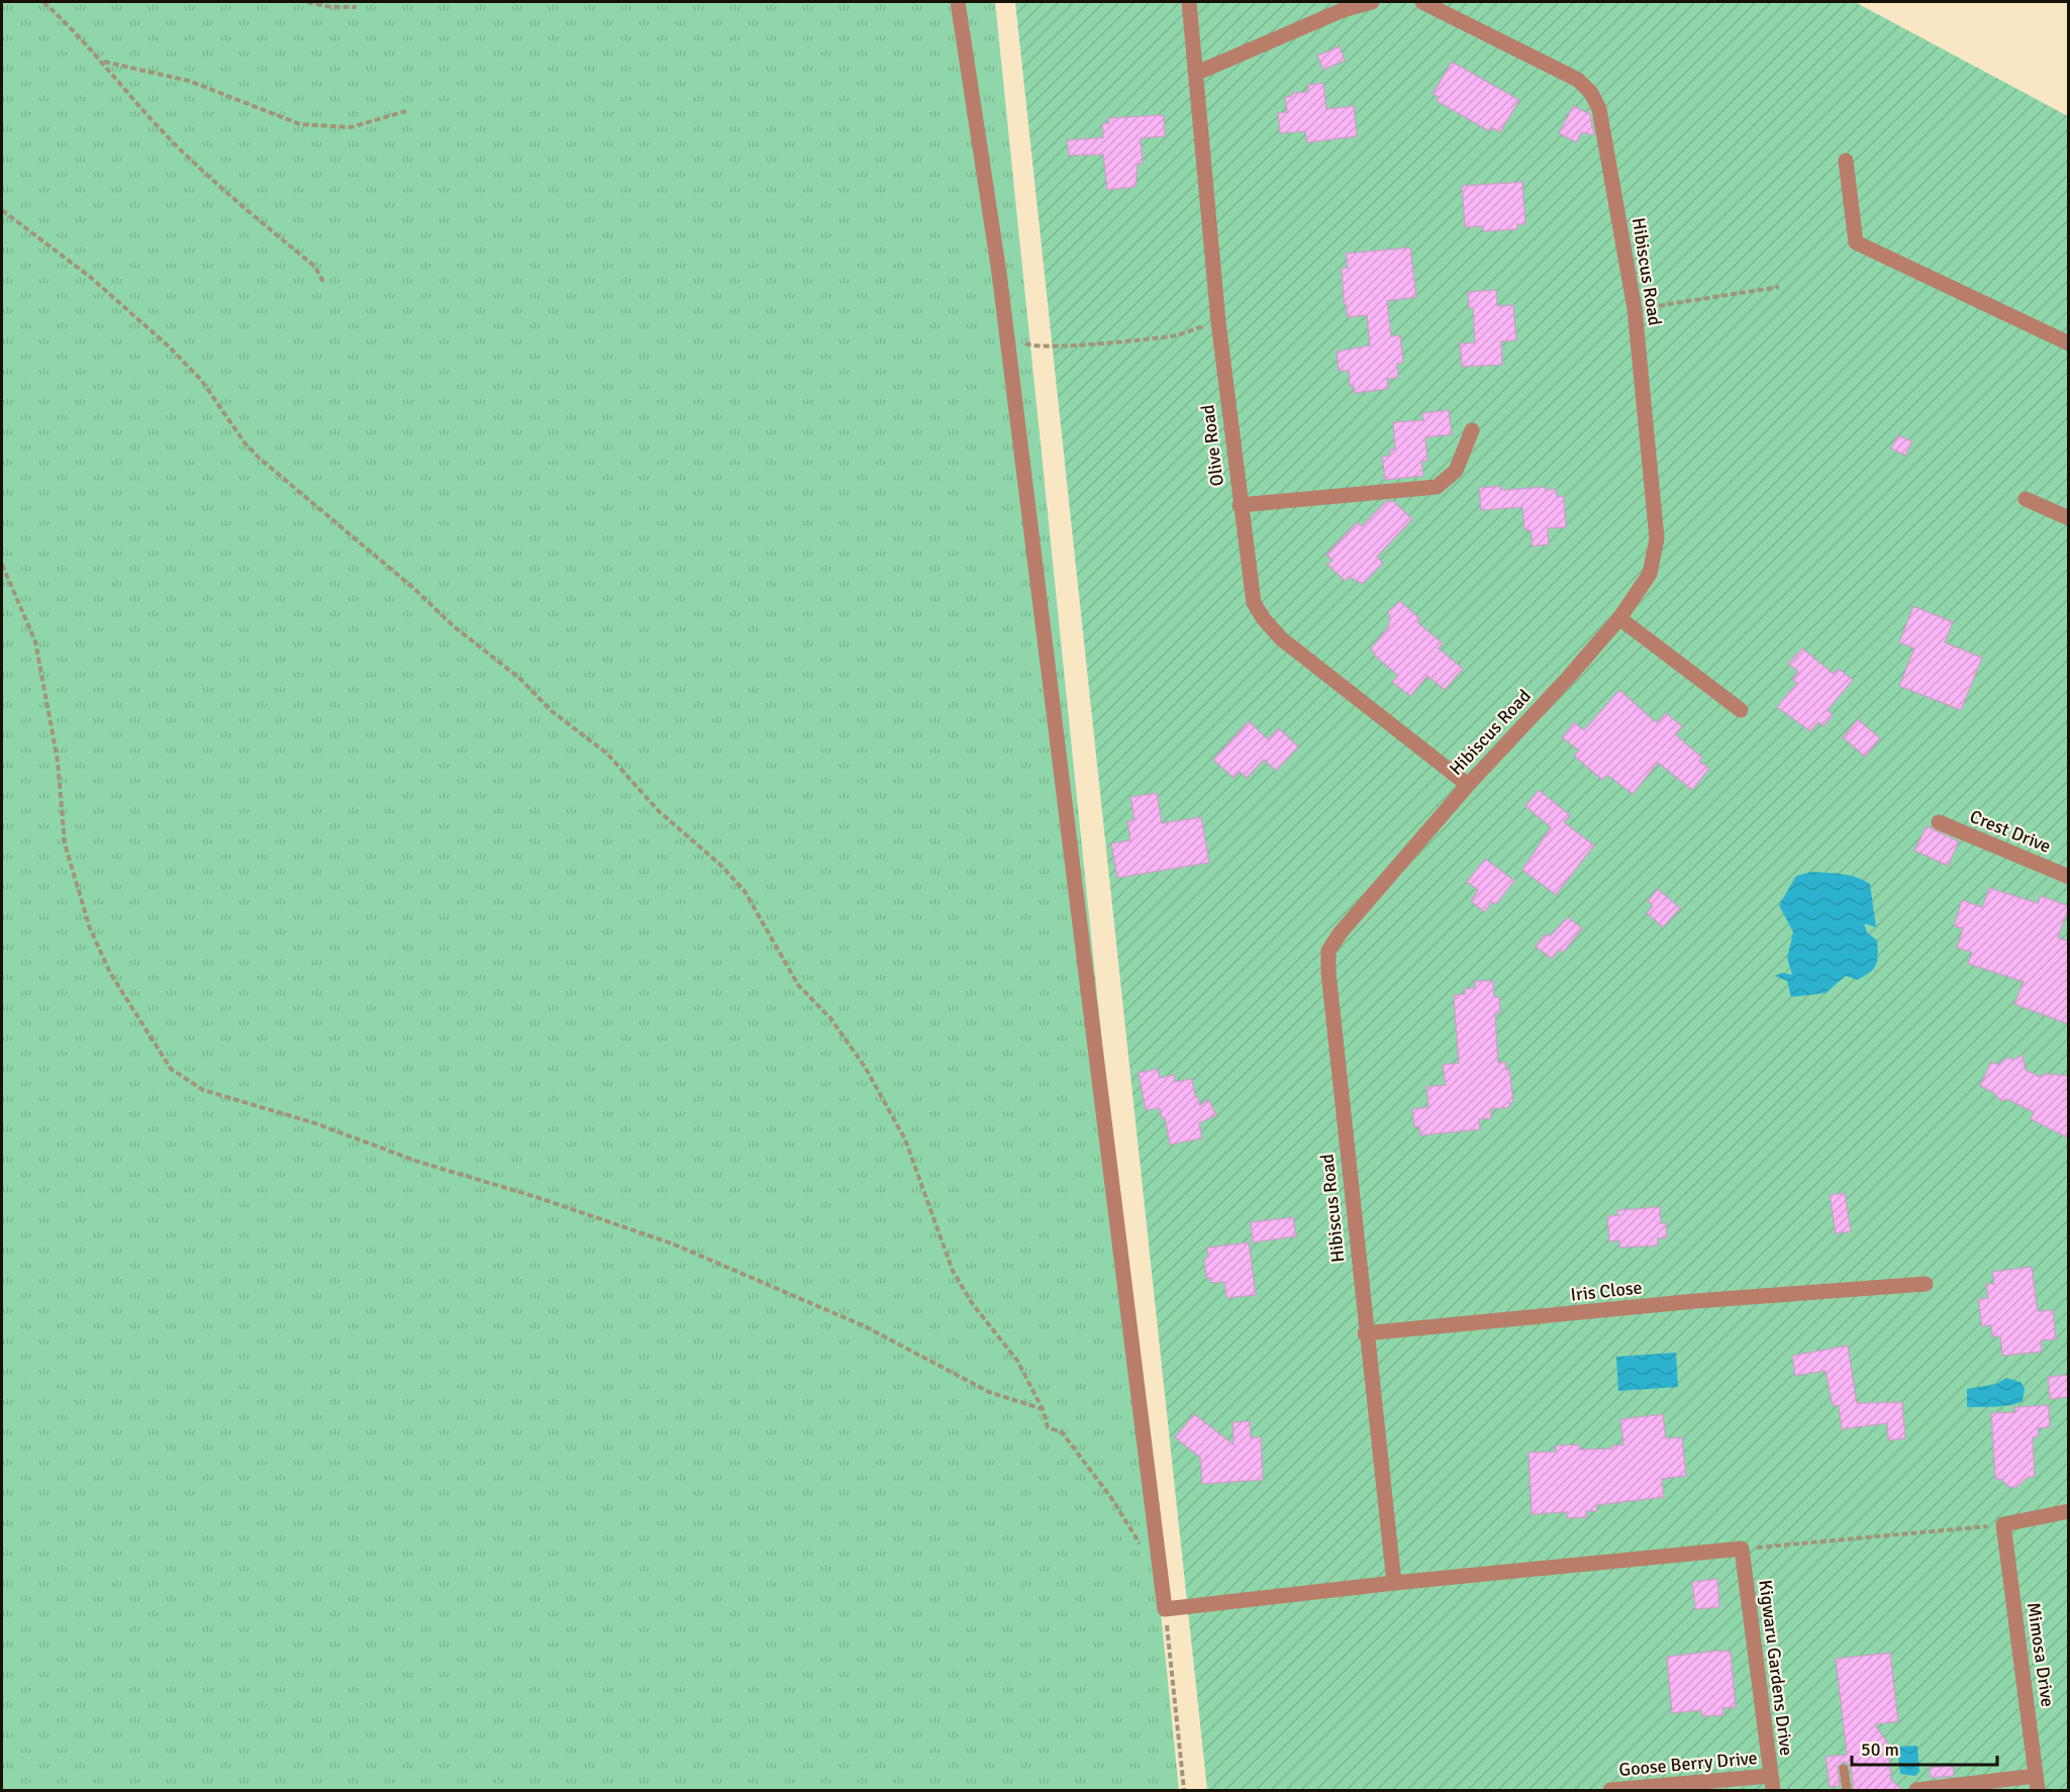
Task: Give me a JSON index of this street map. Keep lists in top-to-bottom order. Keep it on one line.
{"streets":{"street":["Hibiscus Road","Olive Road","Crest Drive","Iris Close","Mimosa Drive","Kigwaru Gardens Drive","Goose Berry Drive"]},"crossings":[["Hibiscus Road","Olive Road"],["Hibiscus Road","Iris Close"],["Kigwaru Gardens Drive","Goose Berry Drive"]],"scale_bar":"50 m"}
